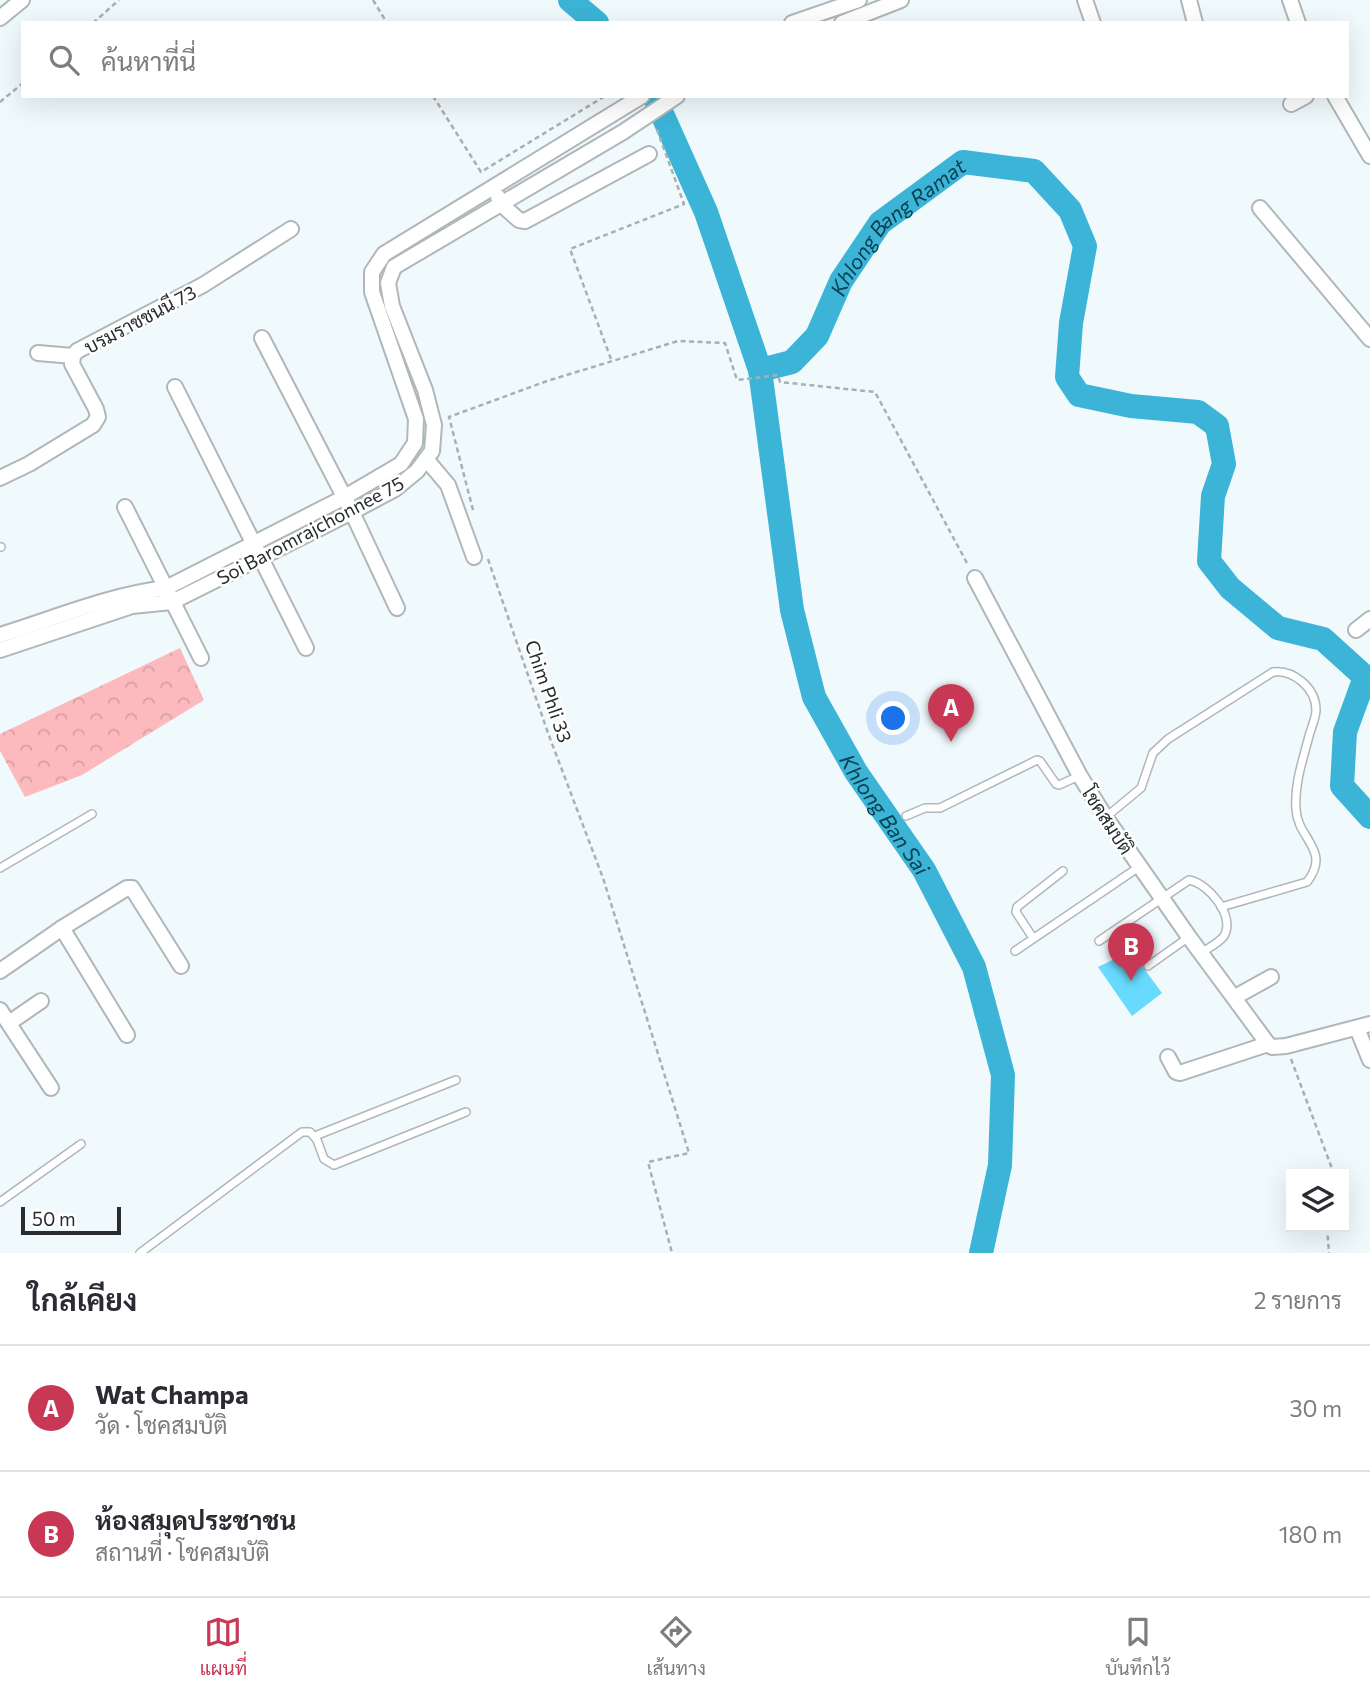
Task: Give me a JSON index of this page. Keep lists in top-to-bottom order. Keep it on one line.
{"streets":{"street":["บรมราชชนนี 73","Soi Baromrajchonnee 75","โชคสมบัติ"],"path":["Chim Phli 33"]},"water":["Khlong Bang Ramat","Khlong Ban Sai"],"scale_bar":"50 m","page":{"search":"ค้นหาที่นี่","pins":["A","B"],"scale":"50 m","heading":["ใกล้เคียง","2 รายการ"],"list":[{"mark":"A","name":"Wat Champa","note":"วัด · โชคสมบัติ","value":"30 m"},{"mark":"B","name":"ห้องสมุดประชาชน","note":"สถานที่ · โชคสมบัติ","value":"180 m"}],"nav":["แผนที่","เส้นทาง","บันทึกไว้"]}}
